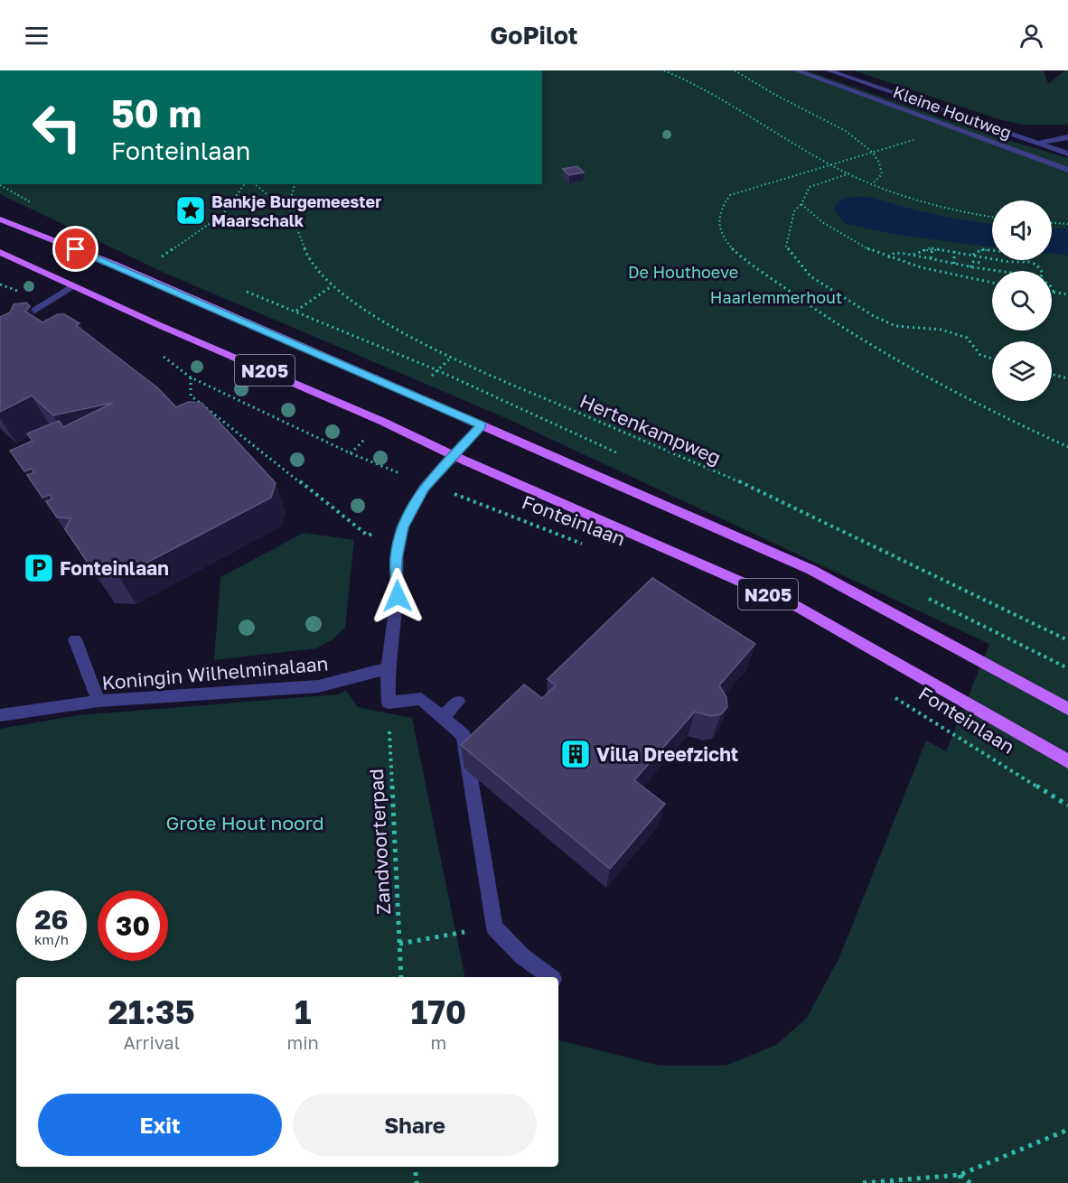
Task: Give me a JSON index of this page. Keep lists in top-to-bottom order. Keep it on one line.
{"streets":{"main road":["N205","Fonteinlaan"],"street":["Kleine Houtweg","Koningin Wilhelminalaan"],"path":["Hertenkampweg","Zandvoorterpad"]},"crossings":[["N205","Fonteinlaan"]],"parks":["De Houthoeve","Haarlemmerhout","Grote Hout noord"],"places":{"place":["Bankje Burgemeester Maarschalk"],"parking":["Fonteinlaan"],"building":["Villa Dreefzicht"]},"page":{"header":"GoPilot","turn":["50 m","Fonteinlaan"],"speed":"26 km/h","limit":"30","eta":["21:35","Arrival","1","min","170","m"],"buttons":["Exit","Share"]}}
